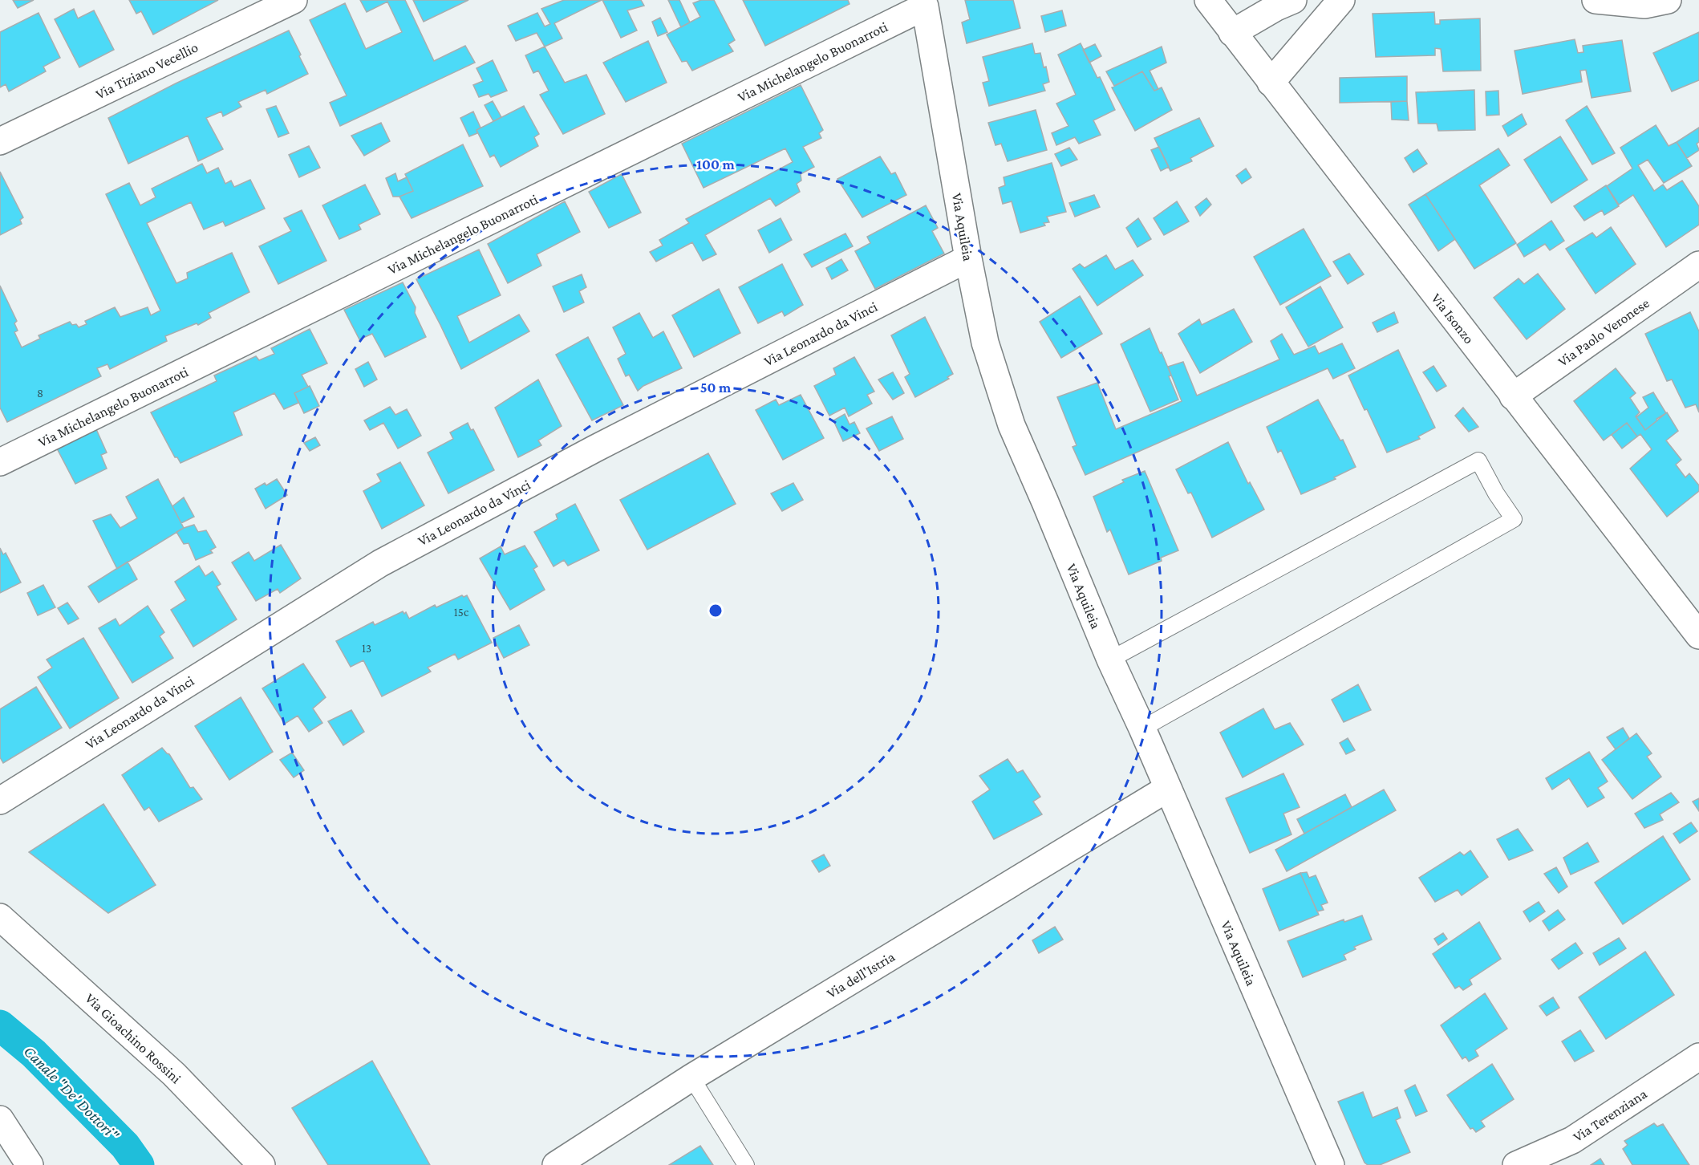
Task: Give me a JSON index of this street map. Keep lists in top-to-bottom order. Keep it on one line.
{"streets":{"street":["Via Michelangelo Buonarroti","Via Tiziano Vecellio","Via Aquileia","Via Isonzo","Via Paolo Veronese","Via Leonardo da Vinci","Via dell'Istria","Via Gioachino Rossini","Via Terenziana"]},"crossings":[["Via Michelangelo Buonarroti","Via Aquileia"],["Via Aquileia","Via Leonardo da Vinci"],["Via Aquileia","Via dell'Istria"],["Via Isonzo","Via Paolo Veronese"]],"water":["Canale \"De' Dottori\""],"house_numbers":["8","15c","13"],"rings":["100 m","50 m"]}
